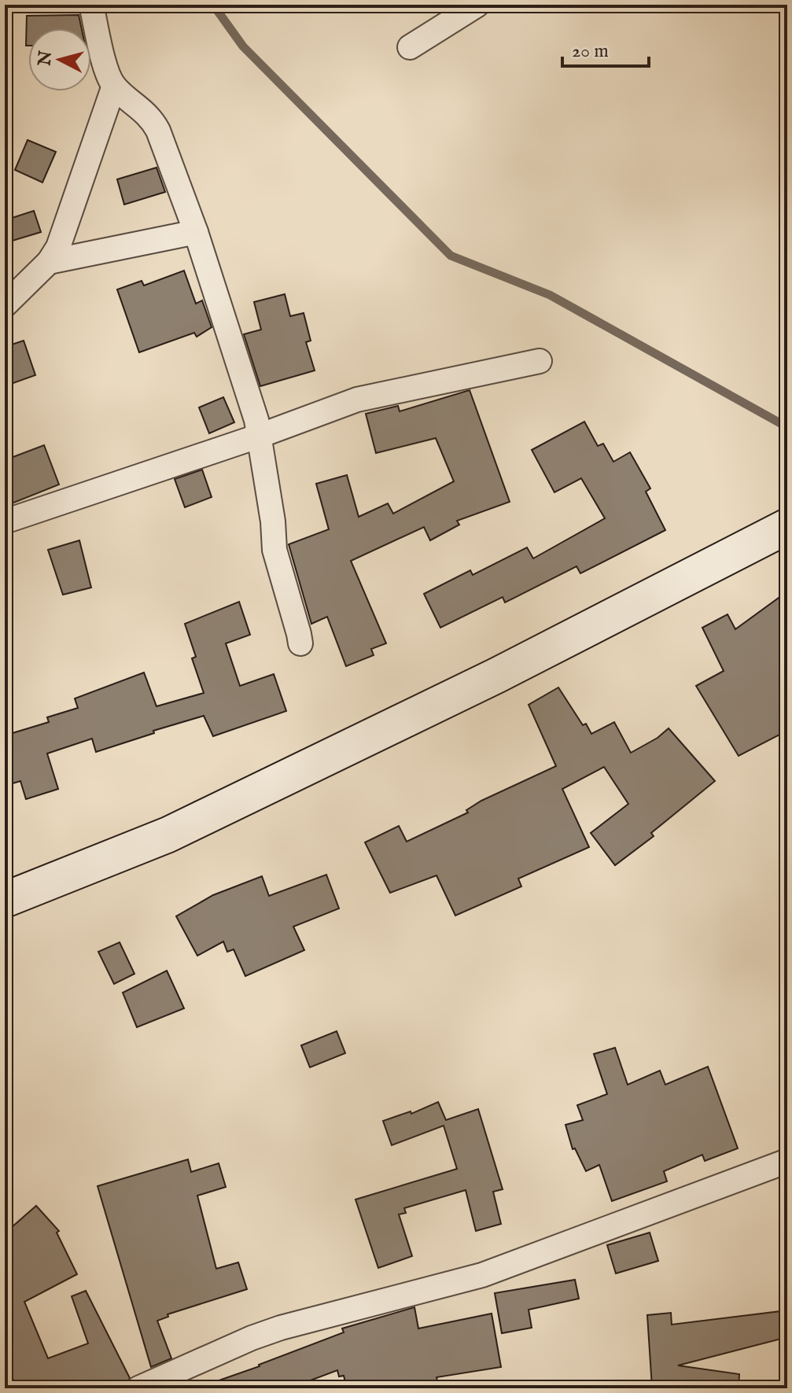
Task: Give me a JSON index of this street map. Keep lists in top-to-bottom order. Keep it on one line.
{"scale_bar":"20 m","north":"left"}
